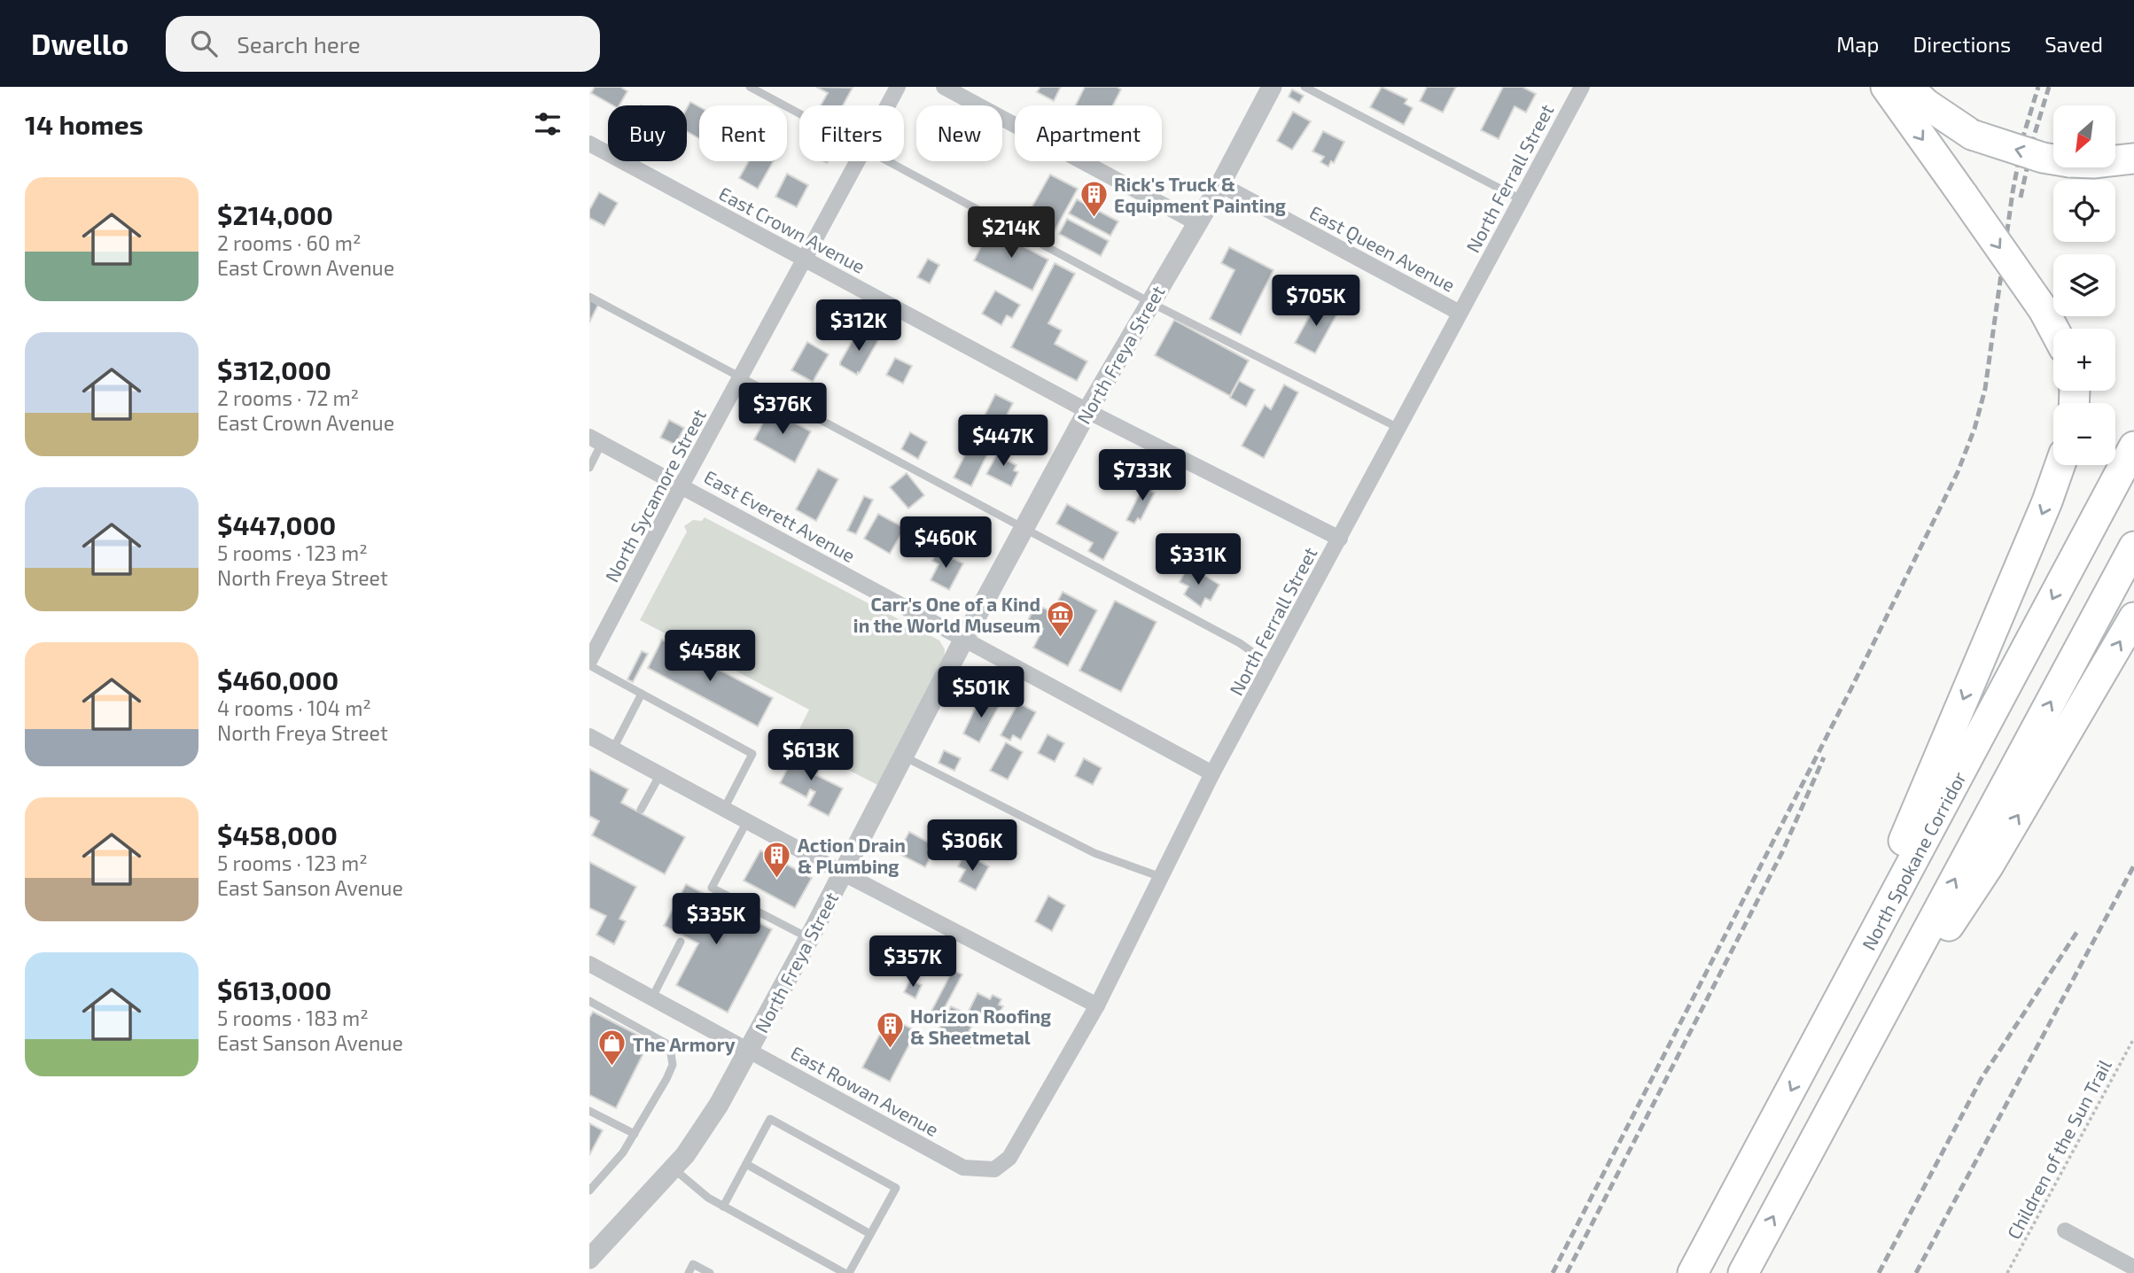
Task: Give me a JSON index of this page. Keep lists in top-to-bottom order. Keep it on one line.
{"streets":{"highway":["North Spokane Corridor"],"street":["North Ferrall Street","East Crown Avenue","East Queen Avenue","North Freya Street","North Sycamore Street","East Everett Avenue","East Rowan Avenue"],"path":["Children of the Sun Trail"]},"crossings":[["North Ferrall Street","East Crown Avenue"],["North Ferrall Street","East Queen Avenue"],["North Ferrall Street","East Everett Avenue"],["North Ferrall Street","East Rowan Avenue"],["East Crown Avenue","North Freya Street"],["East Crown Avenue","North Sycamore Street"],["East Queen Avenue","North Freya Street"],["North Freya Street","East Everett Avenue"],["North Freya Street","East Rowan Avenue"],["North Sycamore Street","East Everett Avenue"]],"places":{"building":["Rick's Truck & Equipment Painting","Action Drain & Plumbing","Horizon Roofing & Sheetmetal"],"museum":["Carr's One of a Kind in the World Museum"],"shop":["The Armory"]},"north":"bottom left","page":{"header":"Dwello","search":"Search here","nav":["Map","Directions","Saved"],"heading":"14 homes","map_buttons":["+","−"],"chip":["Buy","Rent","Filters","New","Apartment"],"list":[{"name":"$214,000","note":"2 rooms · 60 m² · East Crown Avenue"},{"name":"$312,000","note":"2 rooms · 72 m² · East Crown Avenue"},{"name":"$447,000","note":"5 rooms · 123 m² · North Freya Street"},{"name":"$460,000","note":"4 rooms · 104 m² · North Freya Street"},{"name":"$458,000","note":"5 rooms · 123 m² · East Sanson Avenue"},{"name":"$613,000","note":"5 rooms · 183 m² · East Sanson Avenue"}],"price":["$214K","$705K","$312K","$376K","$447K","$733K","$460K","$331K","$458K","$501K","$613K","$306K","$335K","$357K"]}}
